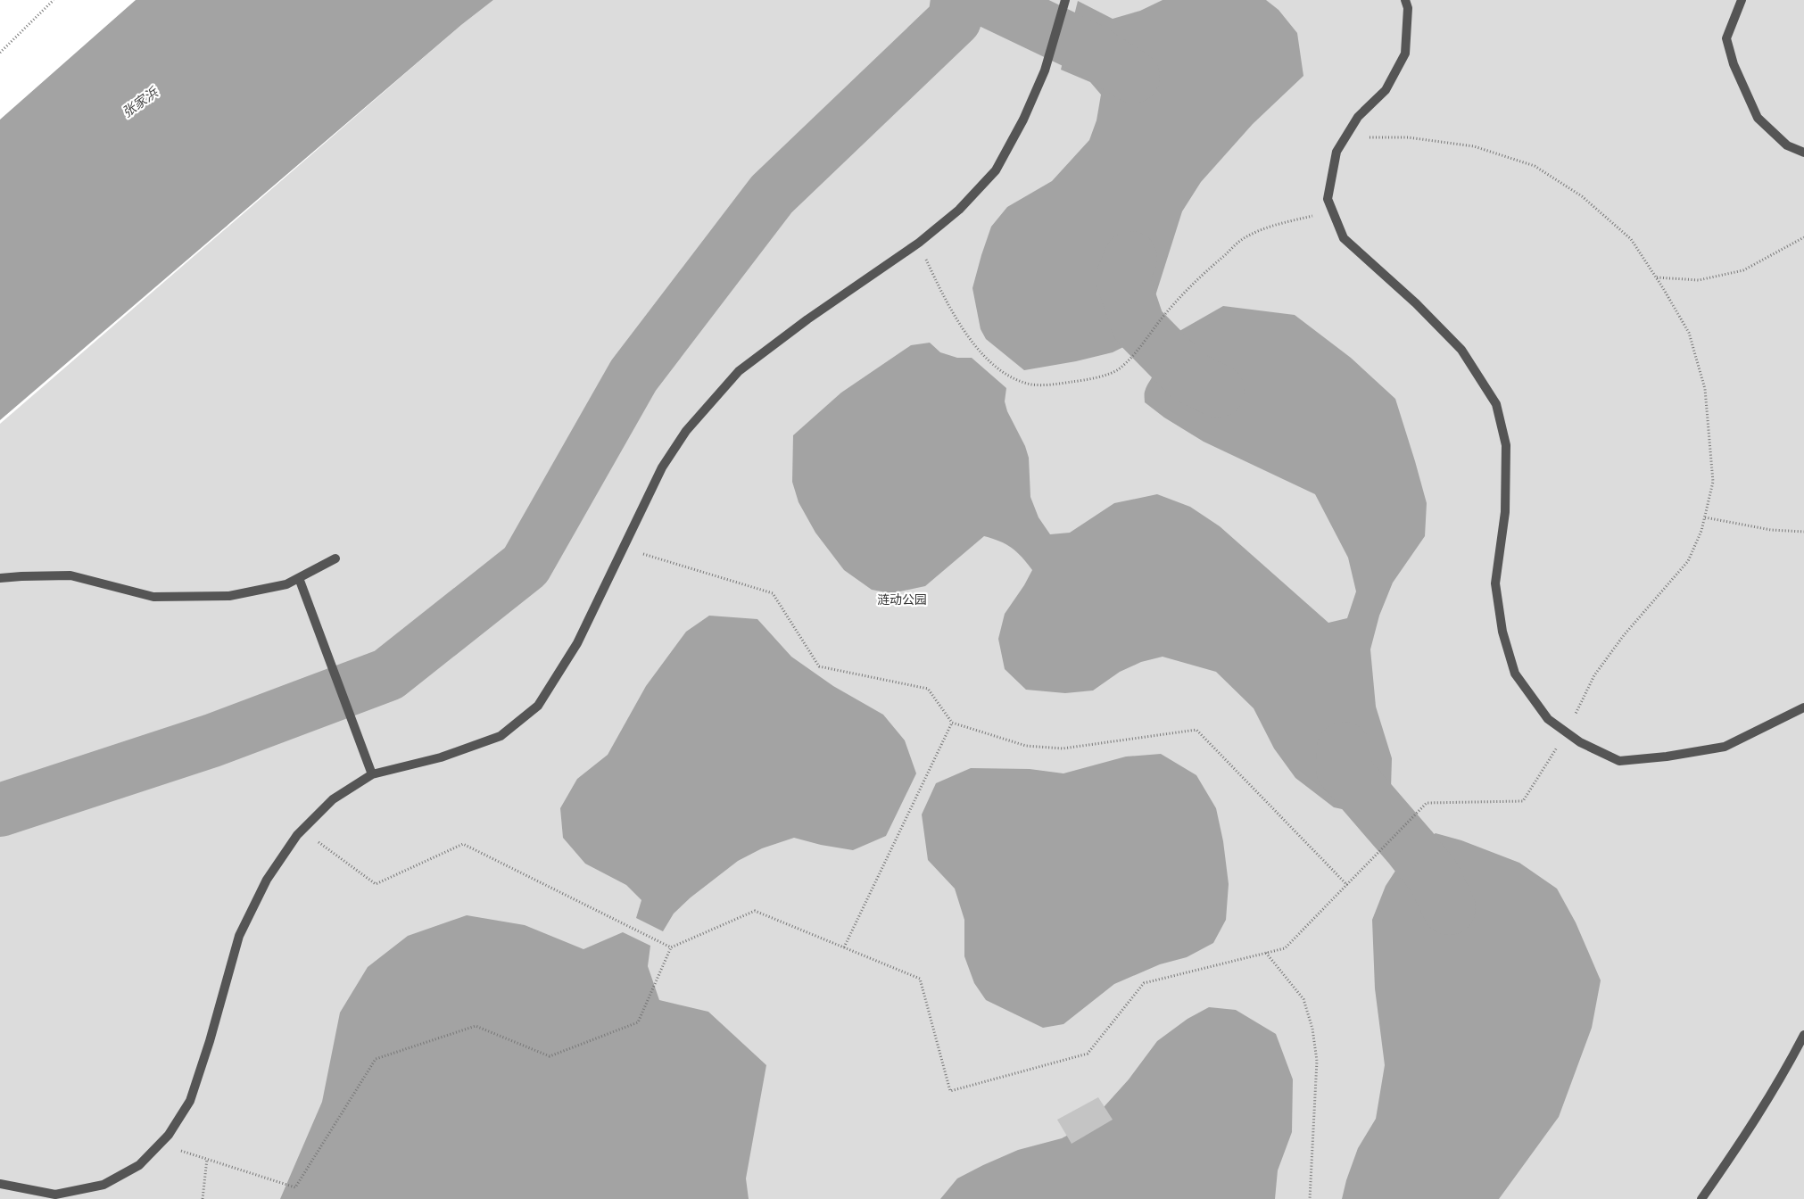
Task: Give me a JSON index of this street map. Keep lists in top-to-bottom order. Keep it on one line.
{"water":["张家浜"],"parks":["涟动公园"]}
